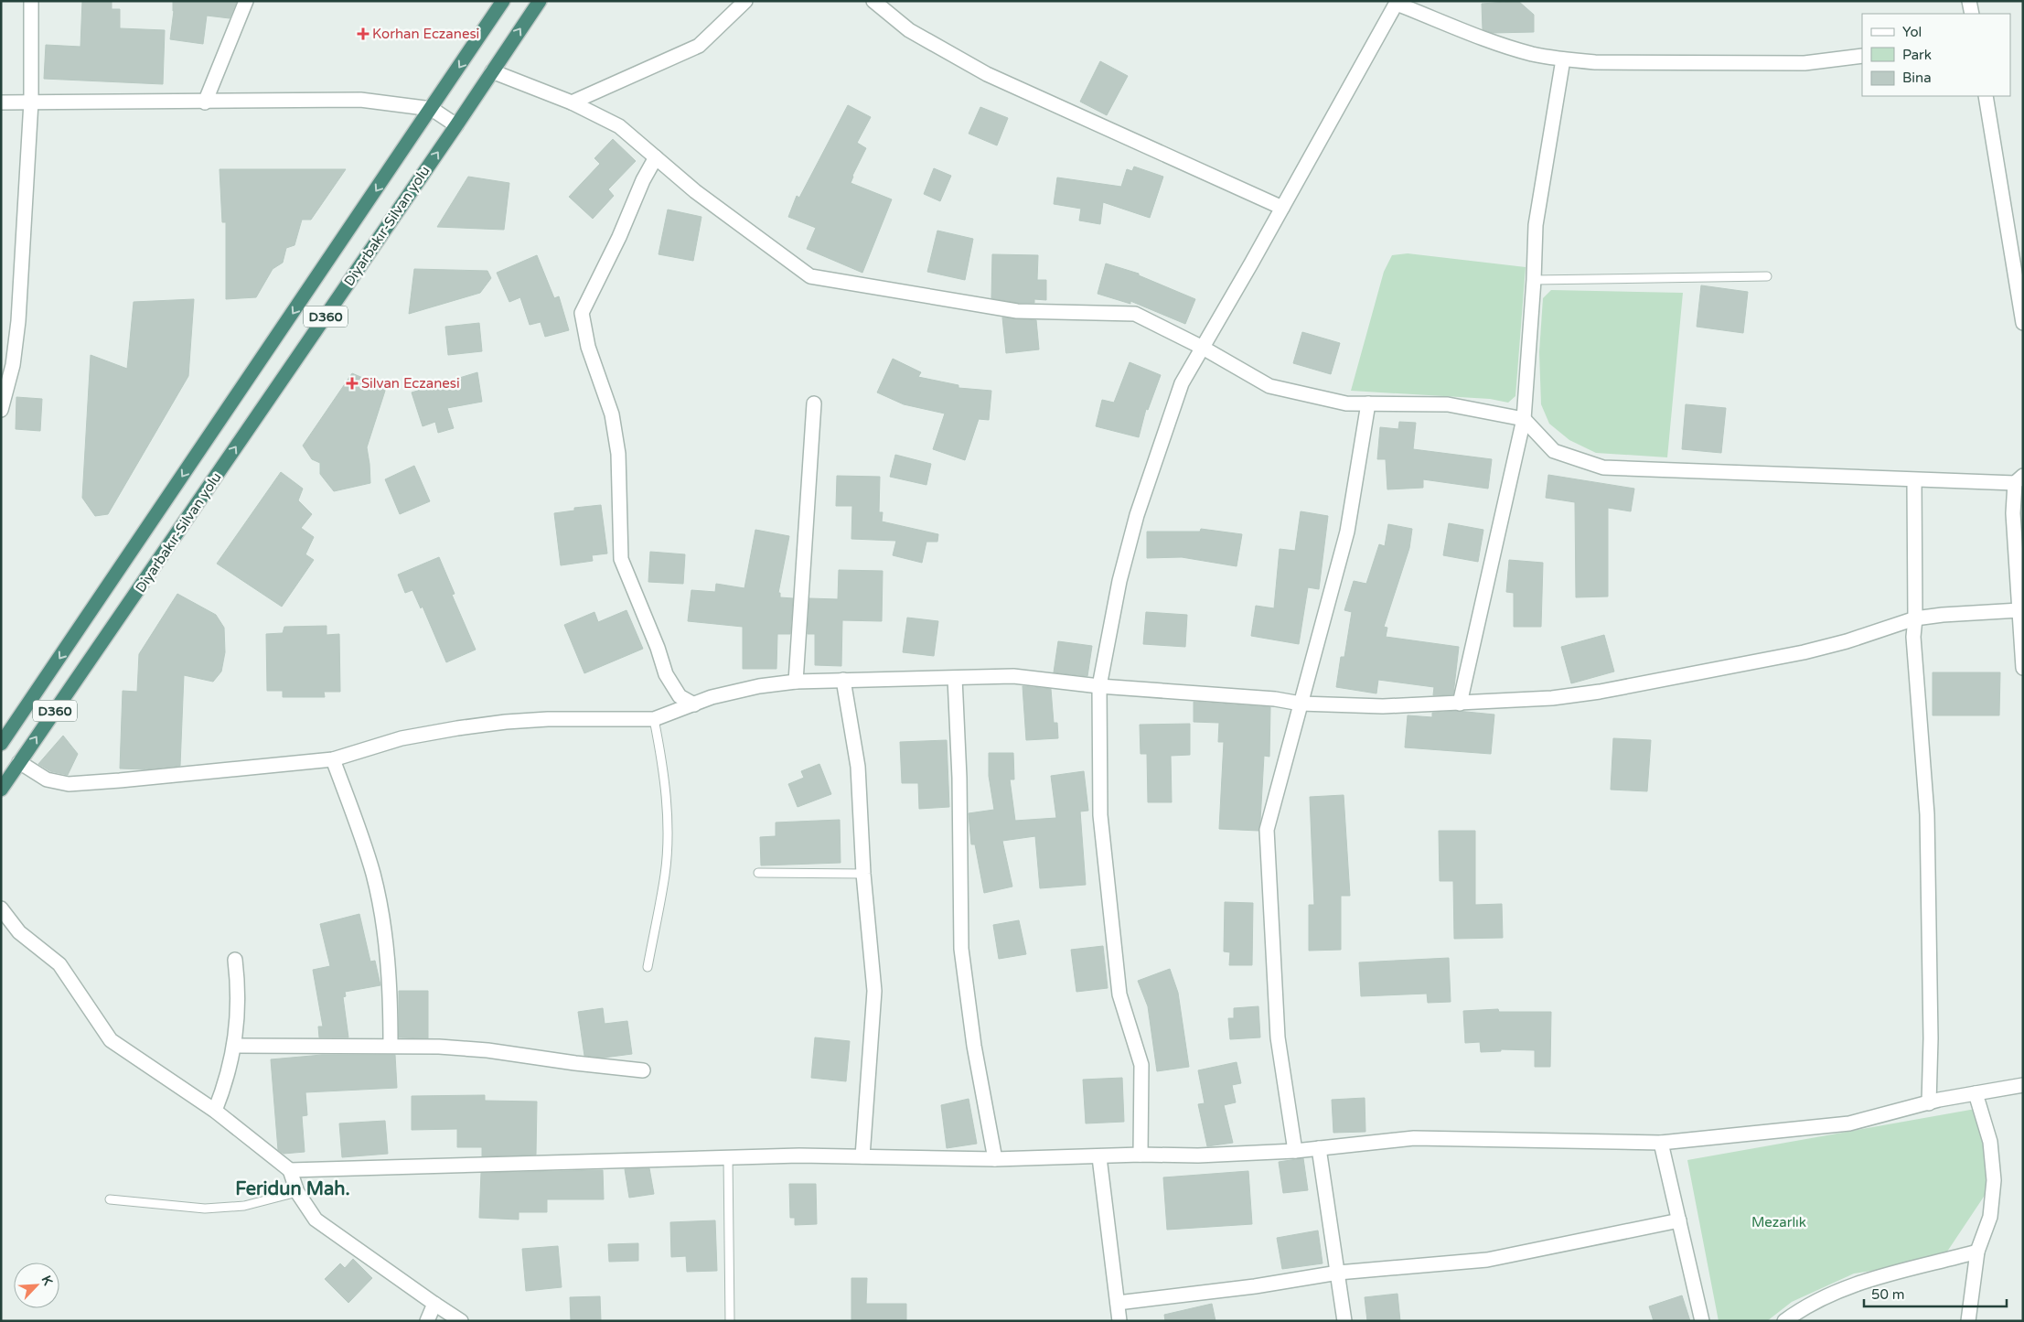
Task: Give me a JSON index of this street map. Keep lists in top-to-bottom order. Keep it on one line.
{"streets":{"highway":["Diyarbakır-Silvan yolu","D360"]},"crossings":[["Diyarbakır-Silvan yolu","D360"]],"districts":["Feridun Mah."],"parks":["Mezarlık"],"places":{"health":["Korhan Eczanesi","Silvan Eczanesi"]},"legend":["Yol","Park","Bina"],"scale_bar":"50 m","north":"top right"}
